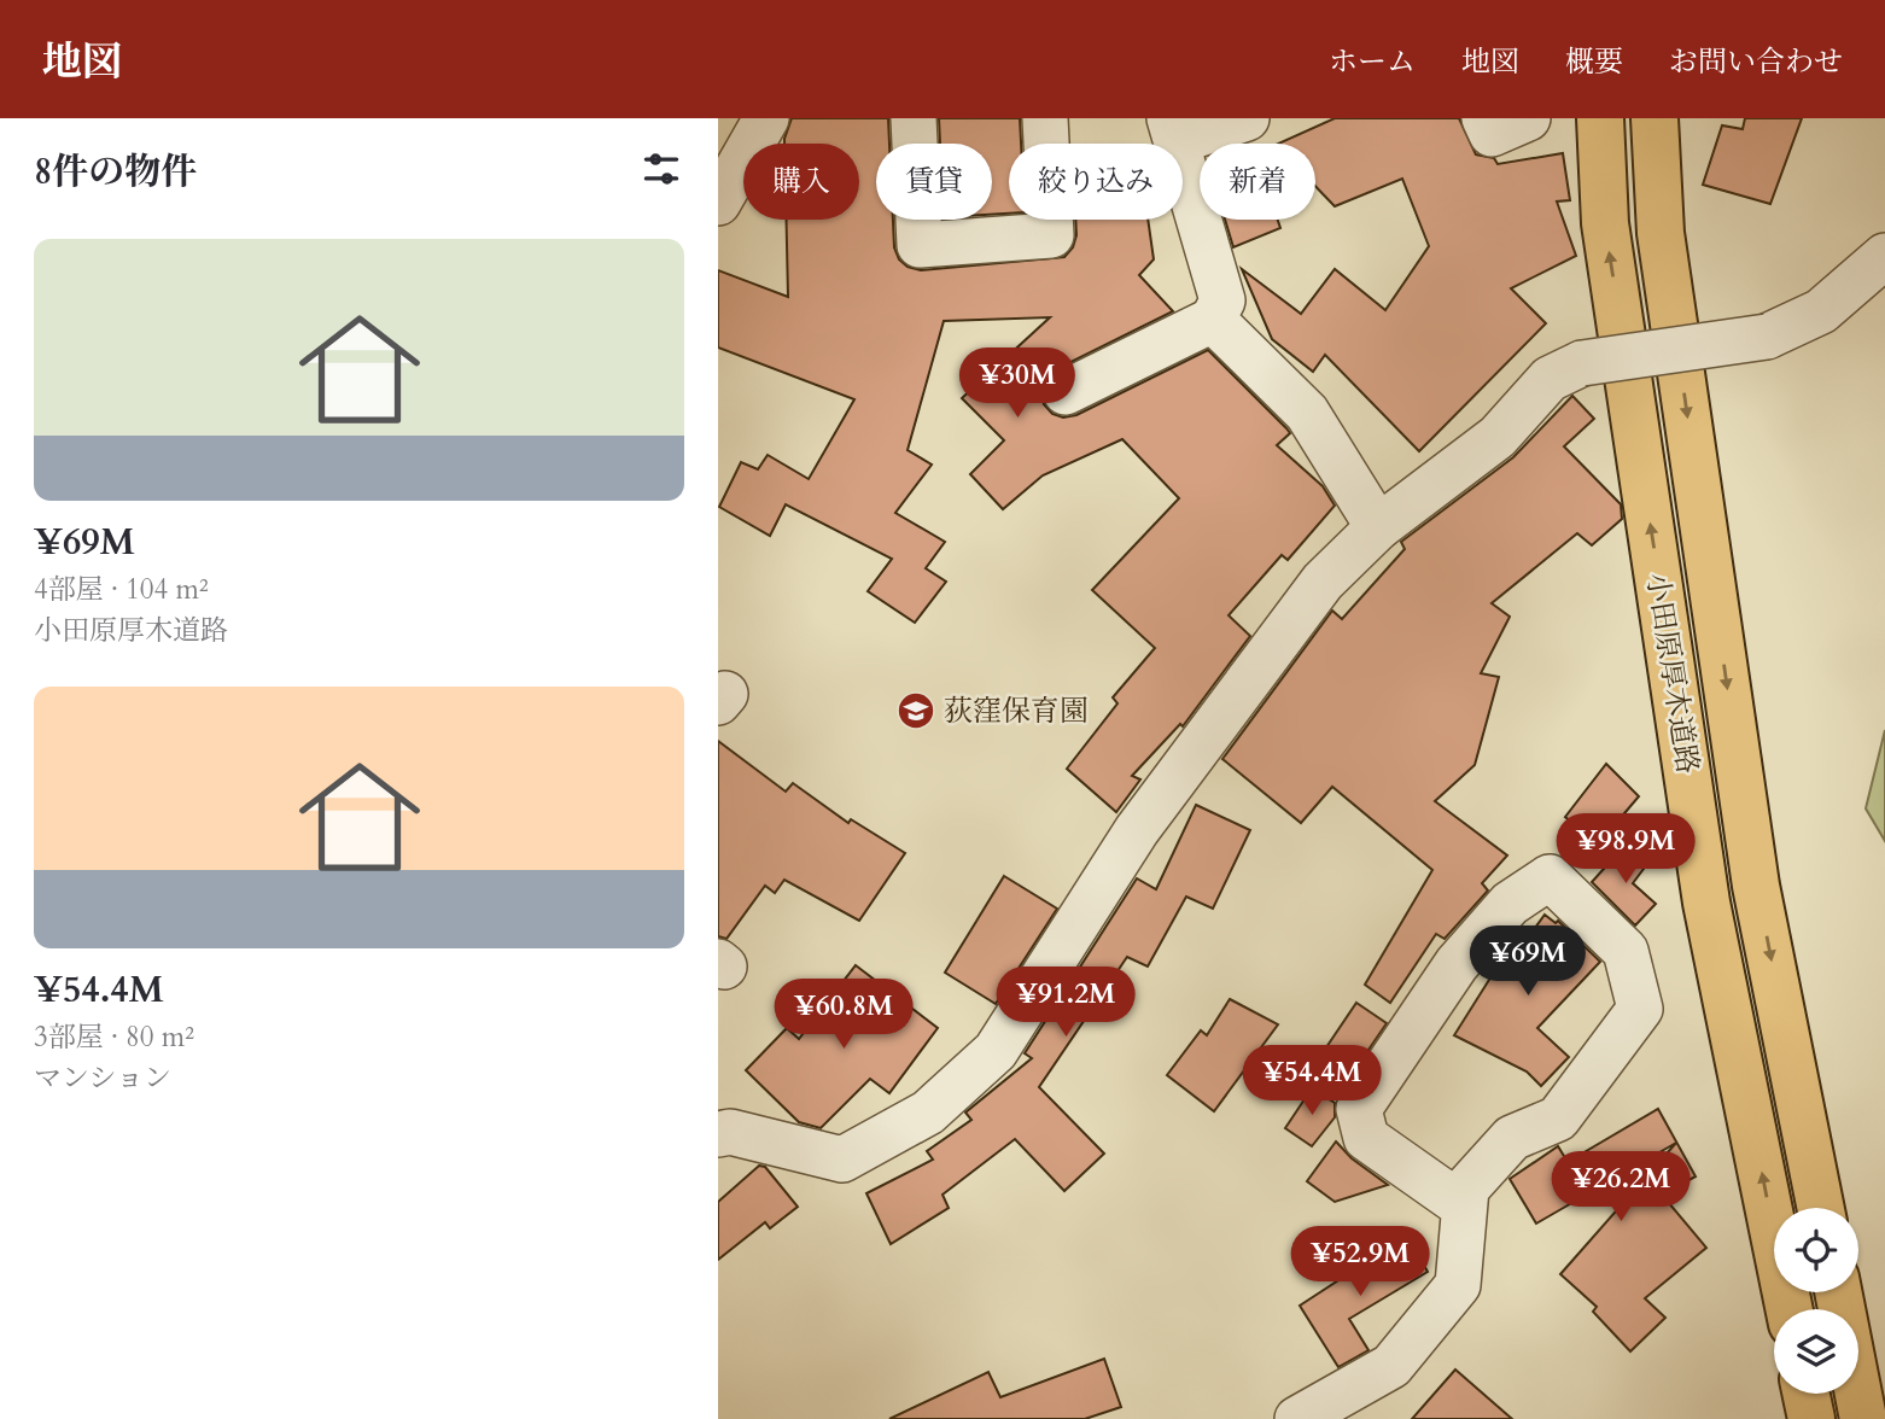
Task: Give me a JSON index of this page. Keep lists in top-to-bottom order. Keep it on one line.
{"streets":{"highway":["小田原厚木道路"]},"places":{"school or university":["荻窪保育園"]},"page":{"header":"地図","nav":["ホーム","地図","概要","お問い合わせ"],"heading":"8件の物件","chip":["購入","賃貸","絞り込み","新着"],"list":[{"name":"¥69M","note":"4部屋 · 104 m² · 小田原厚木道路"},{"name":"¥54.4M","note":"3部屋 · 80 m² · マンション"}],"price":["¥30M","¥98.9M","¥69M","¥91.2M","¥60.8M","¥54.4M","¥26.2M","¥52.9M"]}}
